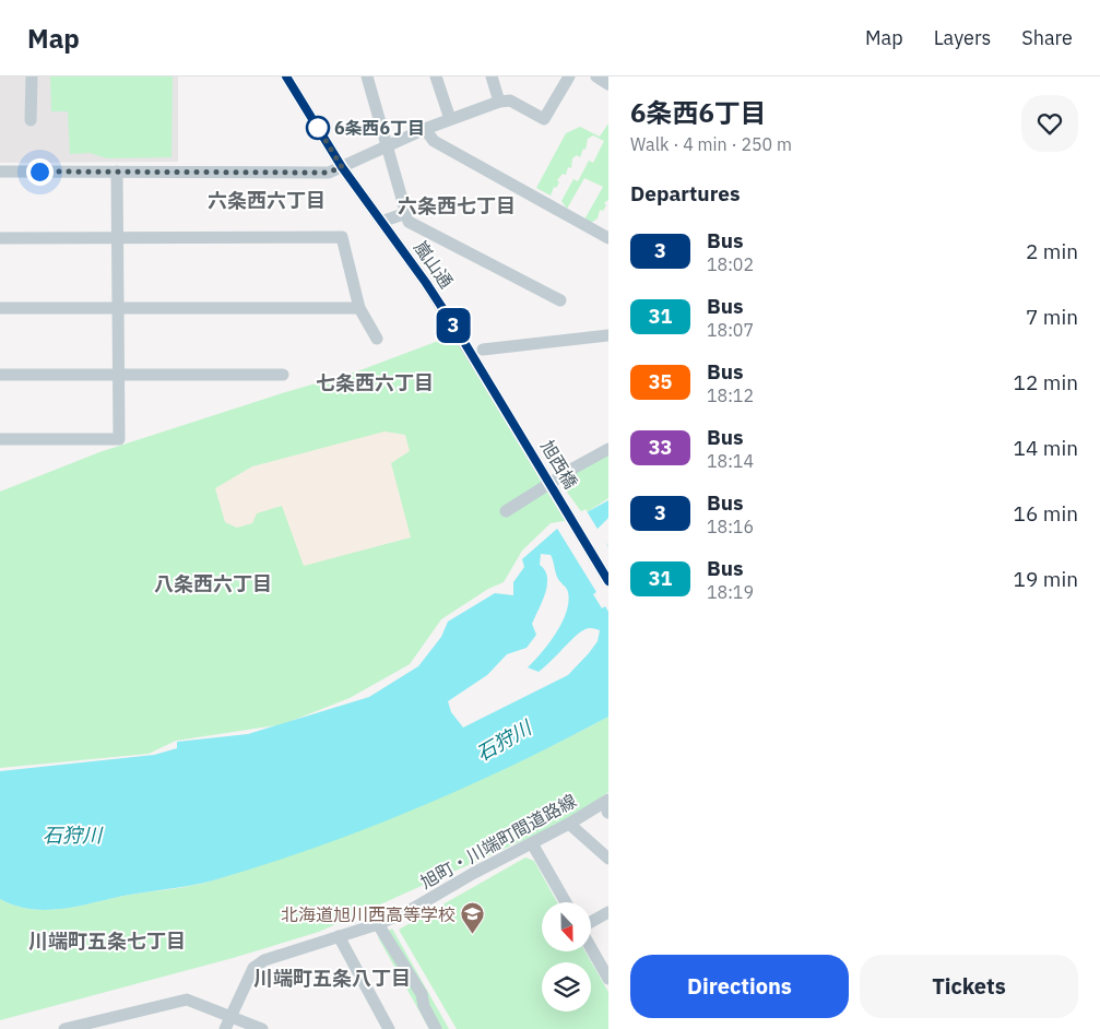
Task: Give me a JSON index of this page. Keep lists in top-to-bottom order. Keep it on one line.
{"streets":{"street":["嵐山通","旭西橋","旭町・川端町間道路線"]},"crossings":[["嵐山通","旭西橋"]],"districts":["六条西六丁目","六条西七丁目","七条西六丁目","八条西六丁目","川端町五条七丁目","川端町五条八丁目"],"water":["石狩川"],"places":{"other":["6条西6丁目"],"school or university":["北海道旭川西高等学校"]},"lines":["bus line 3"],"north":"bottom","page":{"header":"Map","nav":["Map","Layers","Share"],"on_map":"3","heading":[["6条西6丁目","Walk · 4 min · 250 m"],"Departures"],"list":[{"mark":"3","name":"Bus","note":"18:02","value":"2 min"},{"mark":"31","name":"Bus","note":"18:07","value":"7 min"},{"mark":"35","name":"Bus","note":"18:12","value":"12 min"},{"mark":"33","name":"Bus","note":"18:14","value":"14 min"},{"mark":"3","name":"Bus","note":"18:16","value":"16 min"},{"mark":"31","name":"Bus","note":"18:19","value":"19 min"}],"buttons":["Directions","Tickets"]}}
